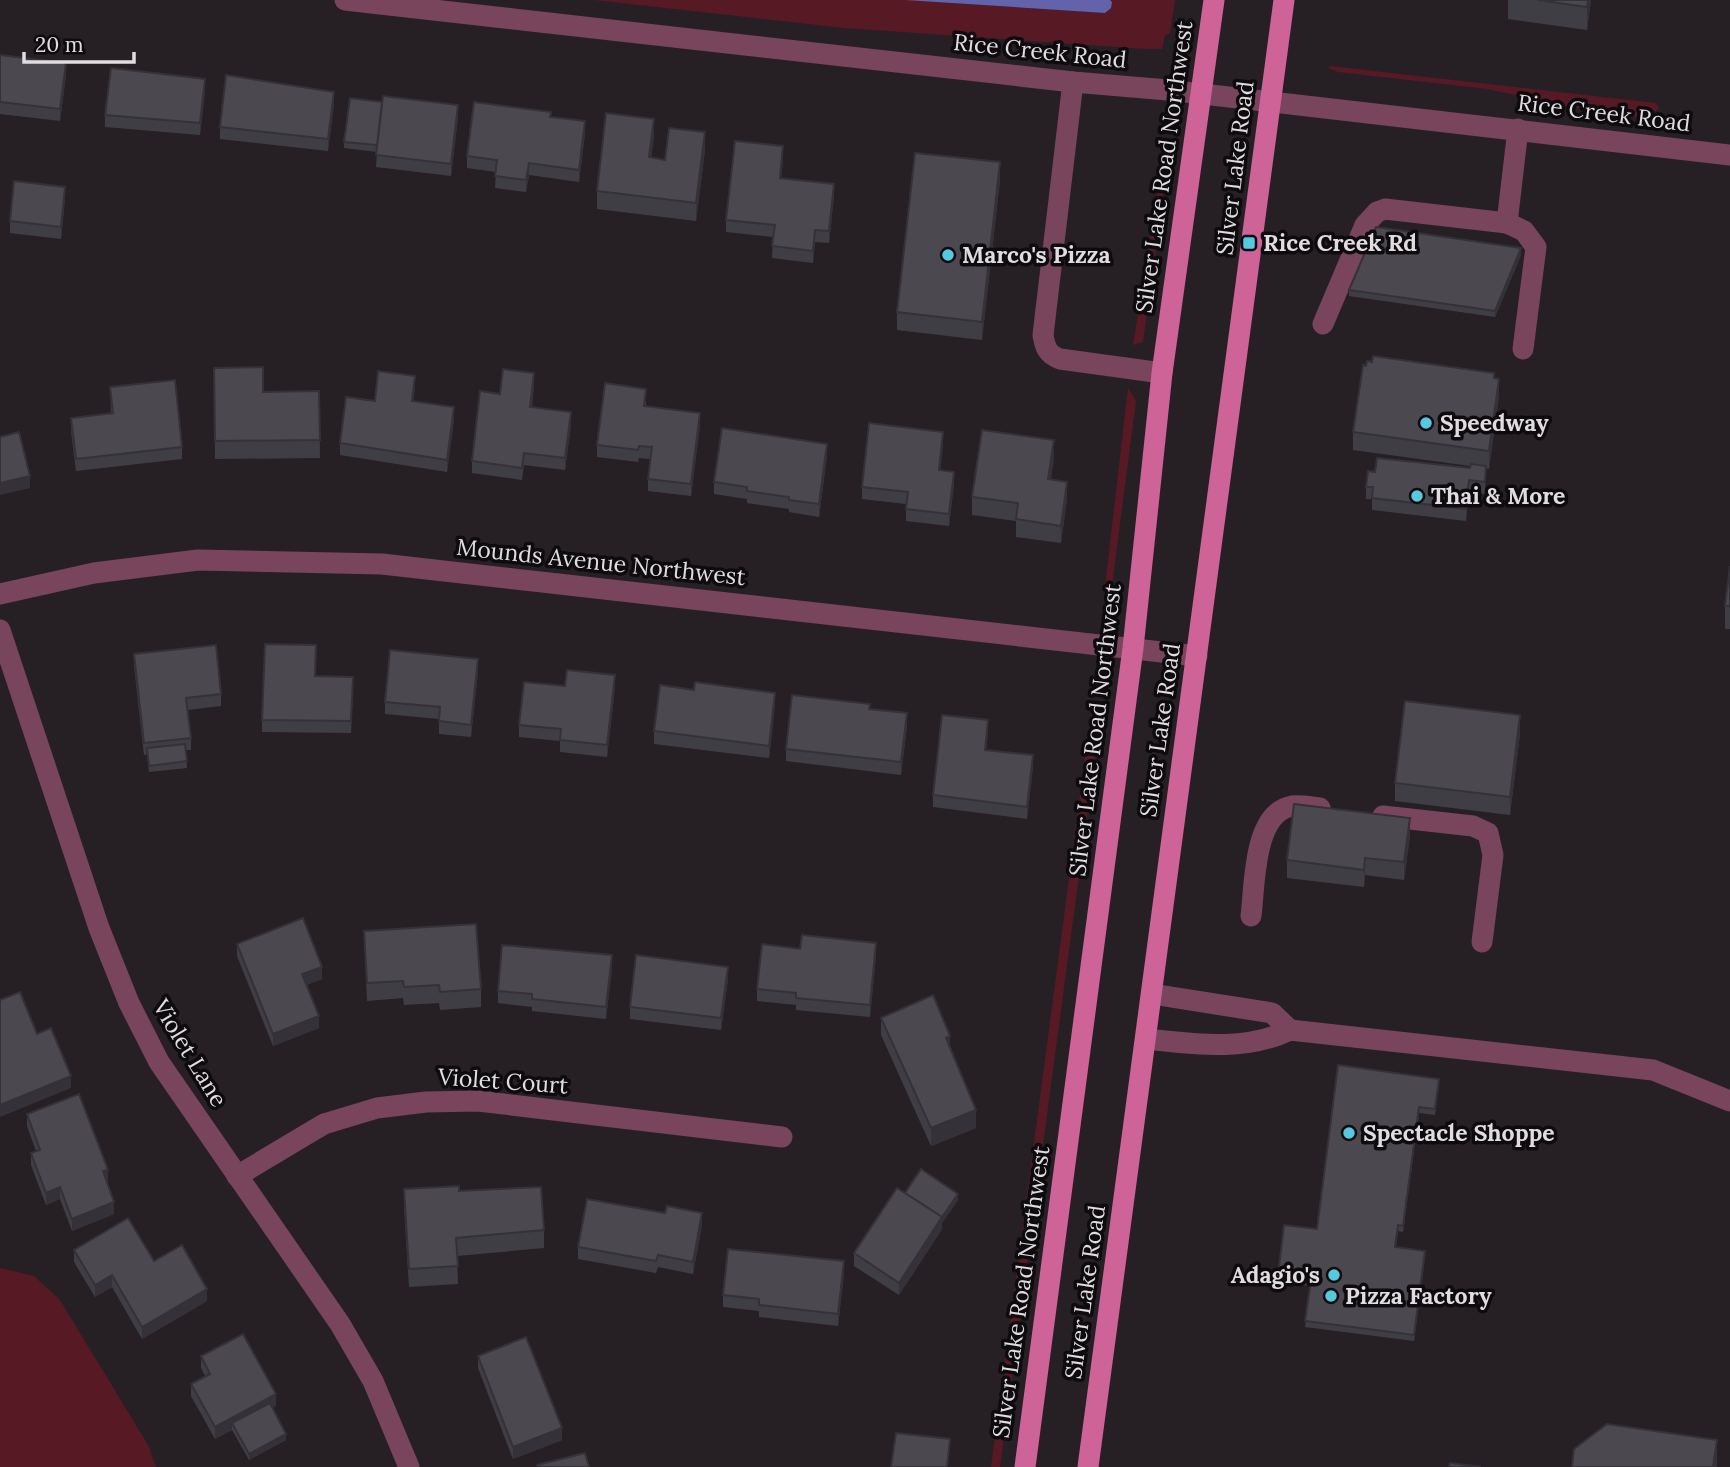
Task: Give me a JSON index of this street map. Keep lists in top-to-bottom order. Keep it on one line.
{"streets":{"main road":["Silver Lake Road Northwest","Silver Lake Road"],"street":["Rice Creek Road","Mounds Avenue Northwest","Violet Lane","Violet Court"]},"crossings":[["Rice Creek Road","Silver Lake Road Northwest"],["Rice Creek Road","Silver Lake Road"],["Silver Lake Road Northwest","Mounds Avenue Northwest"],["Silver Lake Road","Mounds Avenue Northwest"],["Violet Lane","Violet Court"]],"places":{"transit":["Rice Creek Rd"],"other":["Marco's Pizza","Speedway","Thai & More","Spectacle Shoppe","Adagio's","Pizza Factory"]},"scale_bar":"20 m"}
